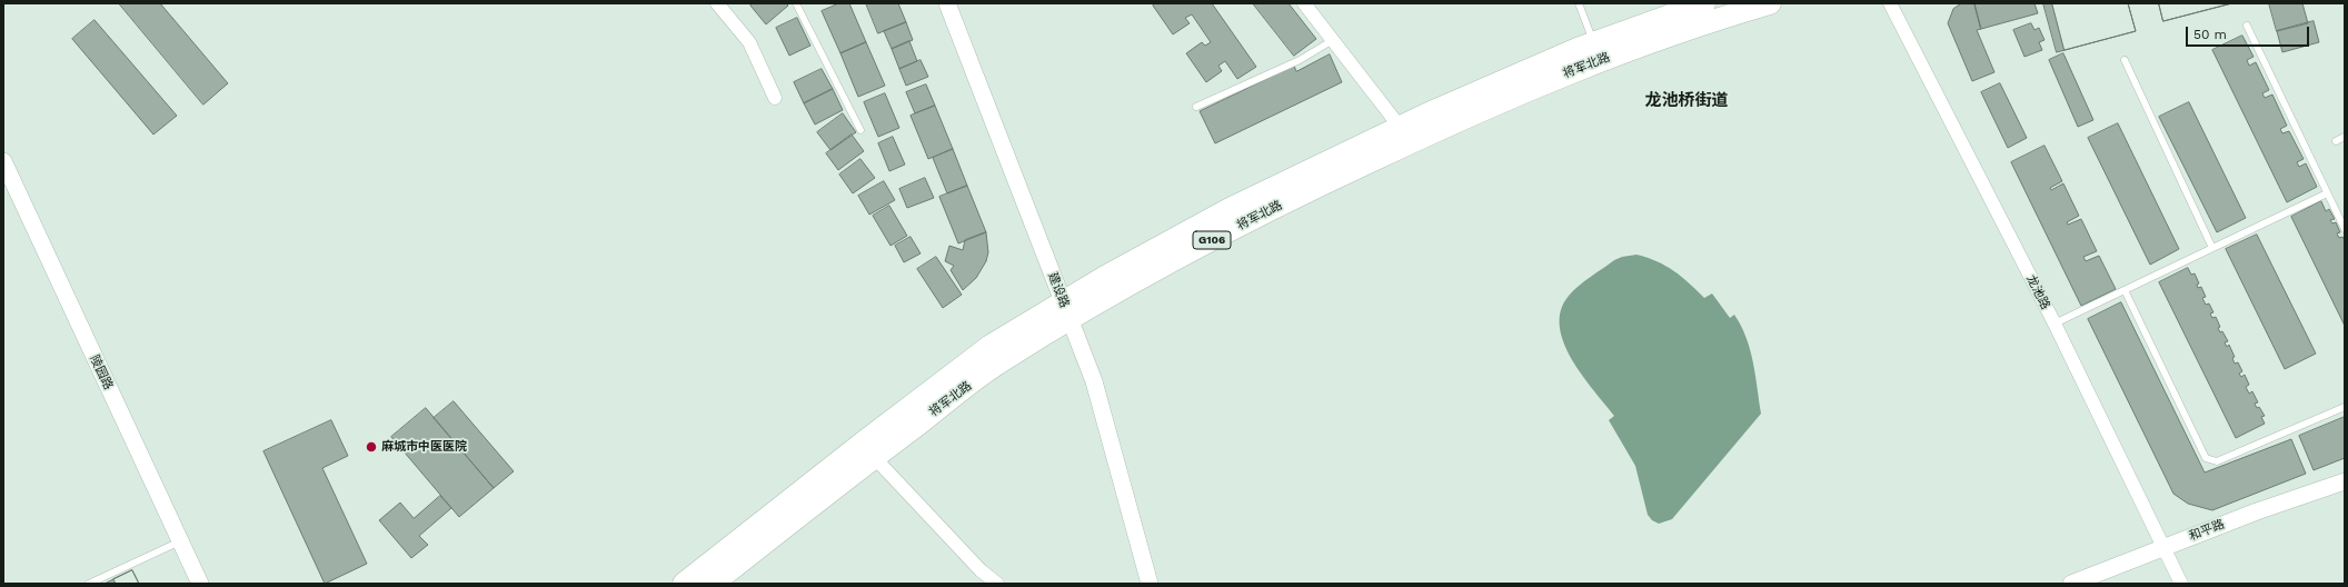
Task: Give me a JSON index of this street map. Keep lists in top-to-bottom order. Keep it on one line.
{"streets":{"highway":["将军北路","G106"],"street":["建设路","龙池路","陵园路","和平路"]},"crossings":[["将军北路","建设路"],["龙池路","和平路"]],"districts":["龙池桥街道"],"places":["麻城市中医医院"],"scale_bar":"50 m"}
